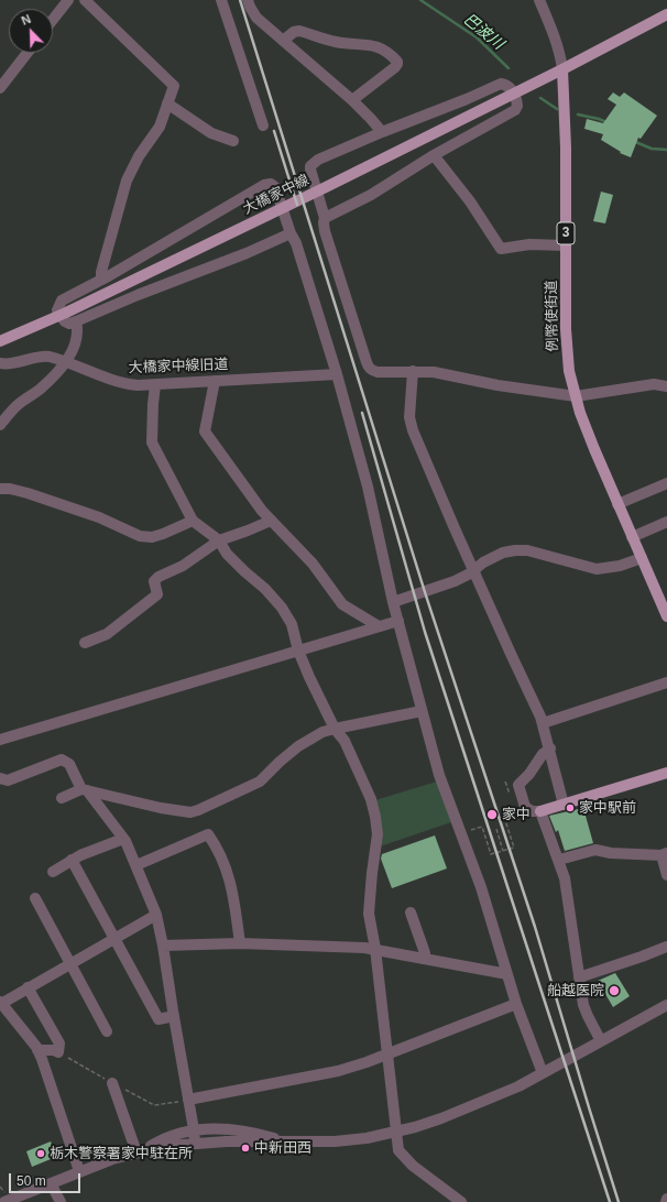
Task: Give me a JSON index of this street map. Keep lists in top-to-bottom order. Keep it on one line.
{"streets":{"main road":["大橋家中線","3","例幣使街道"],"street":["大橋家中線旧道"]},"crossings":[["大橋家中線","例幣使街道"]],"water":["巴波川"],"places":["家中駅前","家中","船越医院","中新田西","栃木警察署家中駐在所"],"scale_bar":"50 m","north":"top left"}
